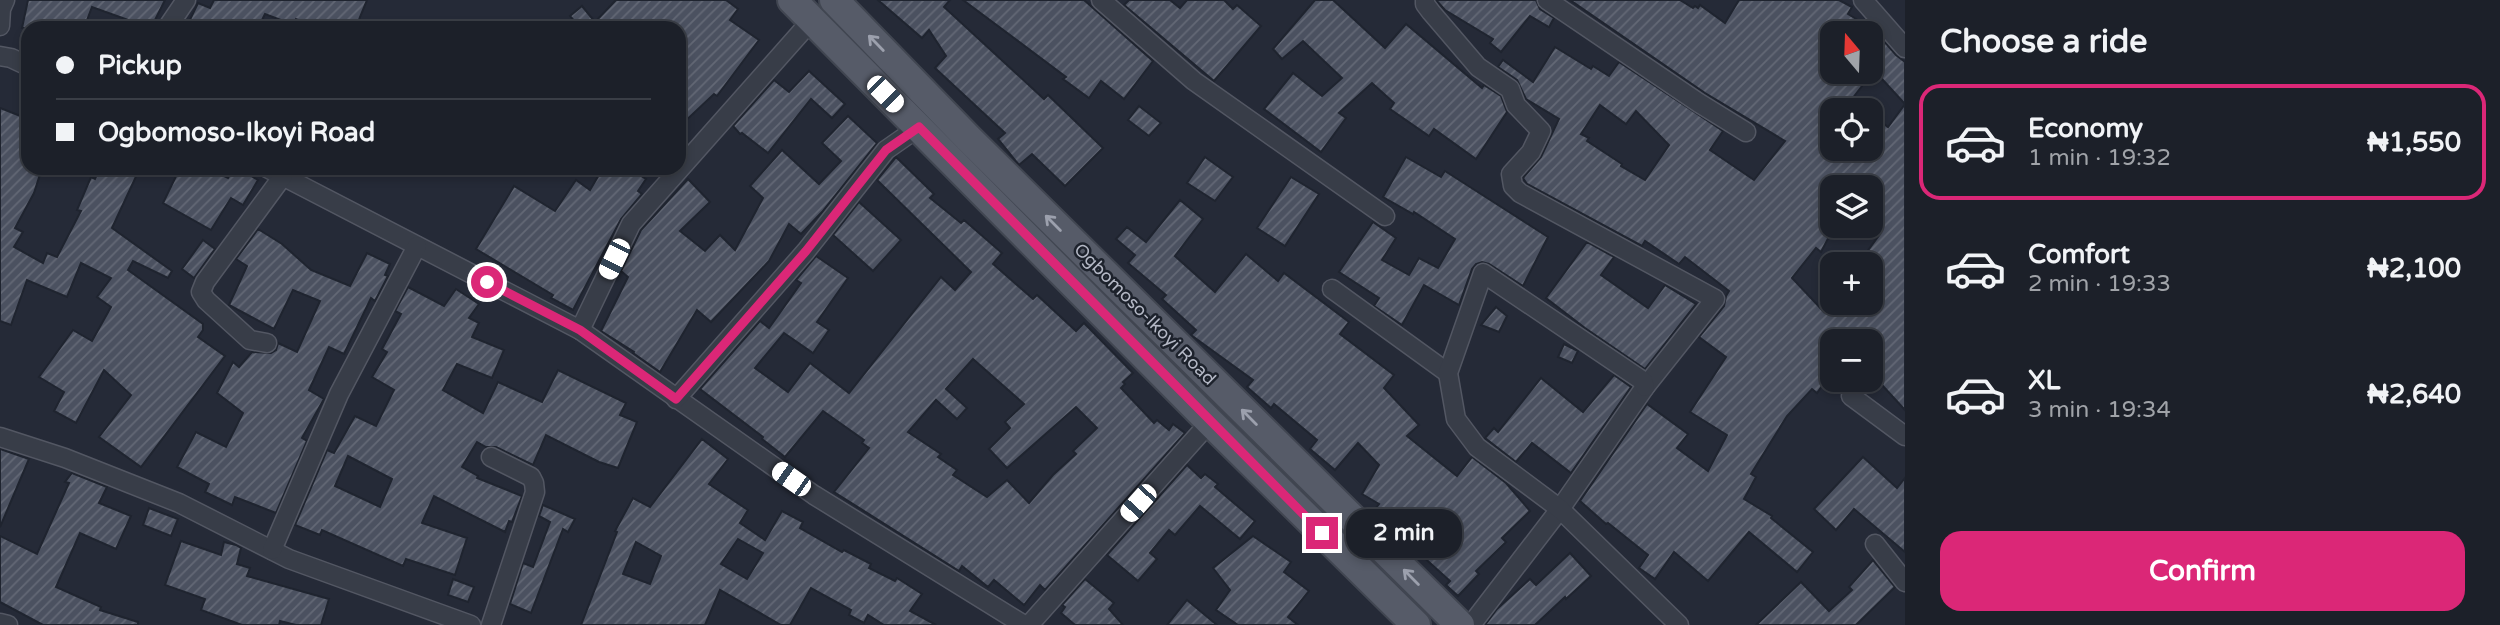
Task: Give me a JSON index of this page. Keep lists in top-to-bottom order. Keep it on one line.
{"streets":{"main road":["Ogbomoso-Ikoyi Road"]},"north":"top","page":{"heading":"Choose a ride","map_buttons":["+","−"],"banner":["Pickup","Ogbomoso-Ikoyi Road"],"list":[{"name":"Economy","note":"1 min · 19:32","value":"₦1,550"},{"name":"Comfort","note":"2 min · 19:33","value":"₦2,100"},{"name":"XL","note":"3 min · 19:34","value":"₦2,640"}],"bubble":"2 min","buttons":"Confirm"}}
